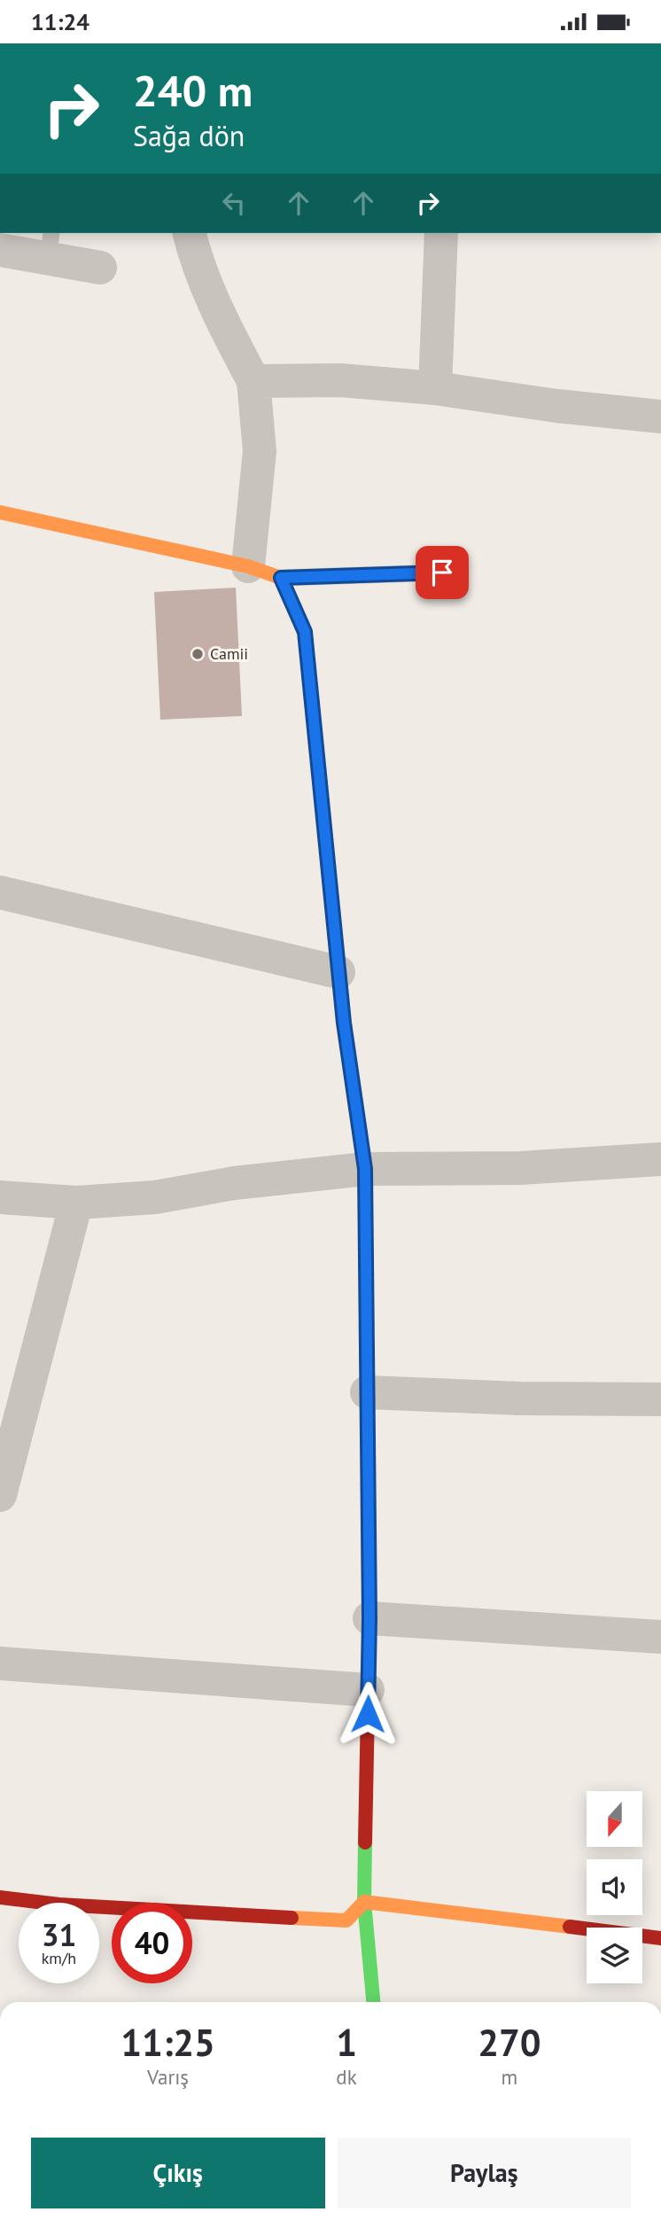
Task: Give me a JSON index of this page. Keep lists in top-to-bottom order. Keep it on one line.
{"places":["Camii"],"north":"bottom","page":{"status":"11:24","turn":["240 m","Sağa dön"],"speed":"31 km/h","limit":"40","eta":["11:25","Varış","1","dk","270","m"],"buttons":["Çıkış","Paylaş"]}}
